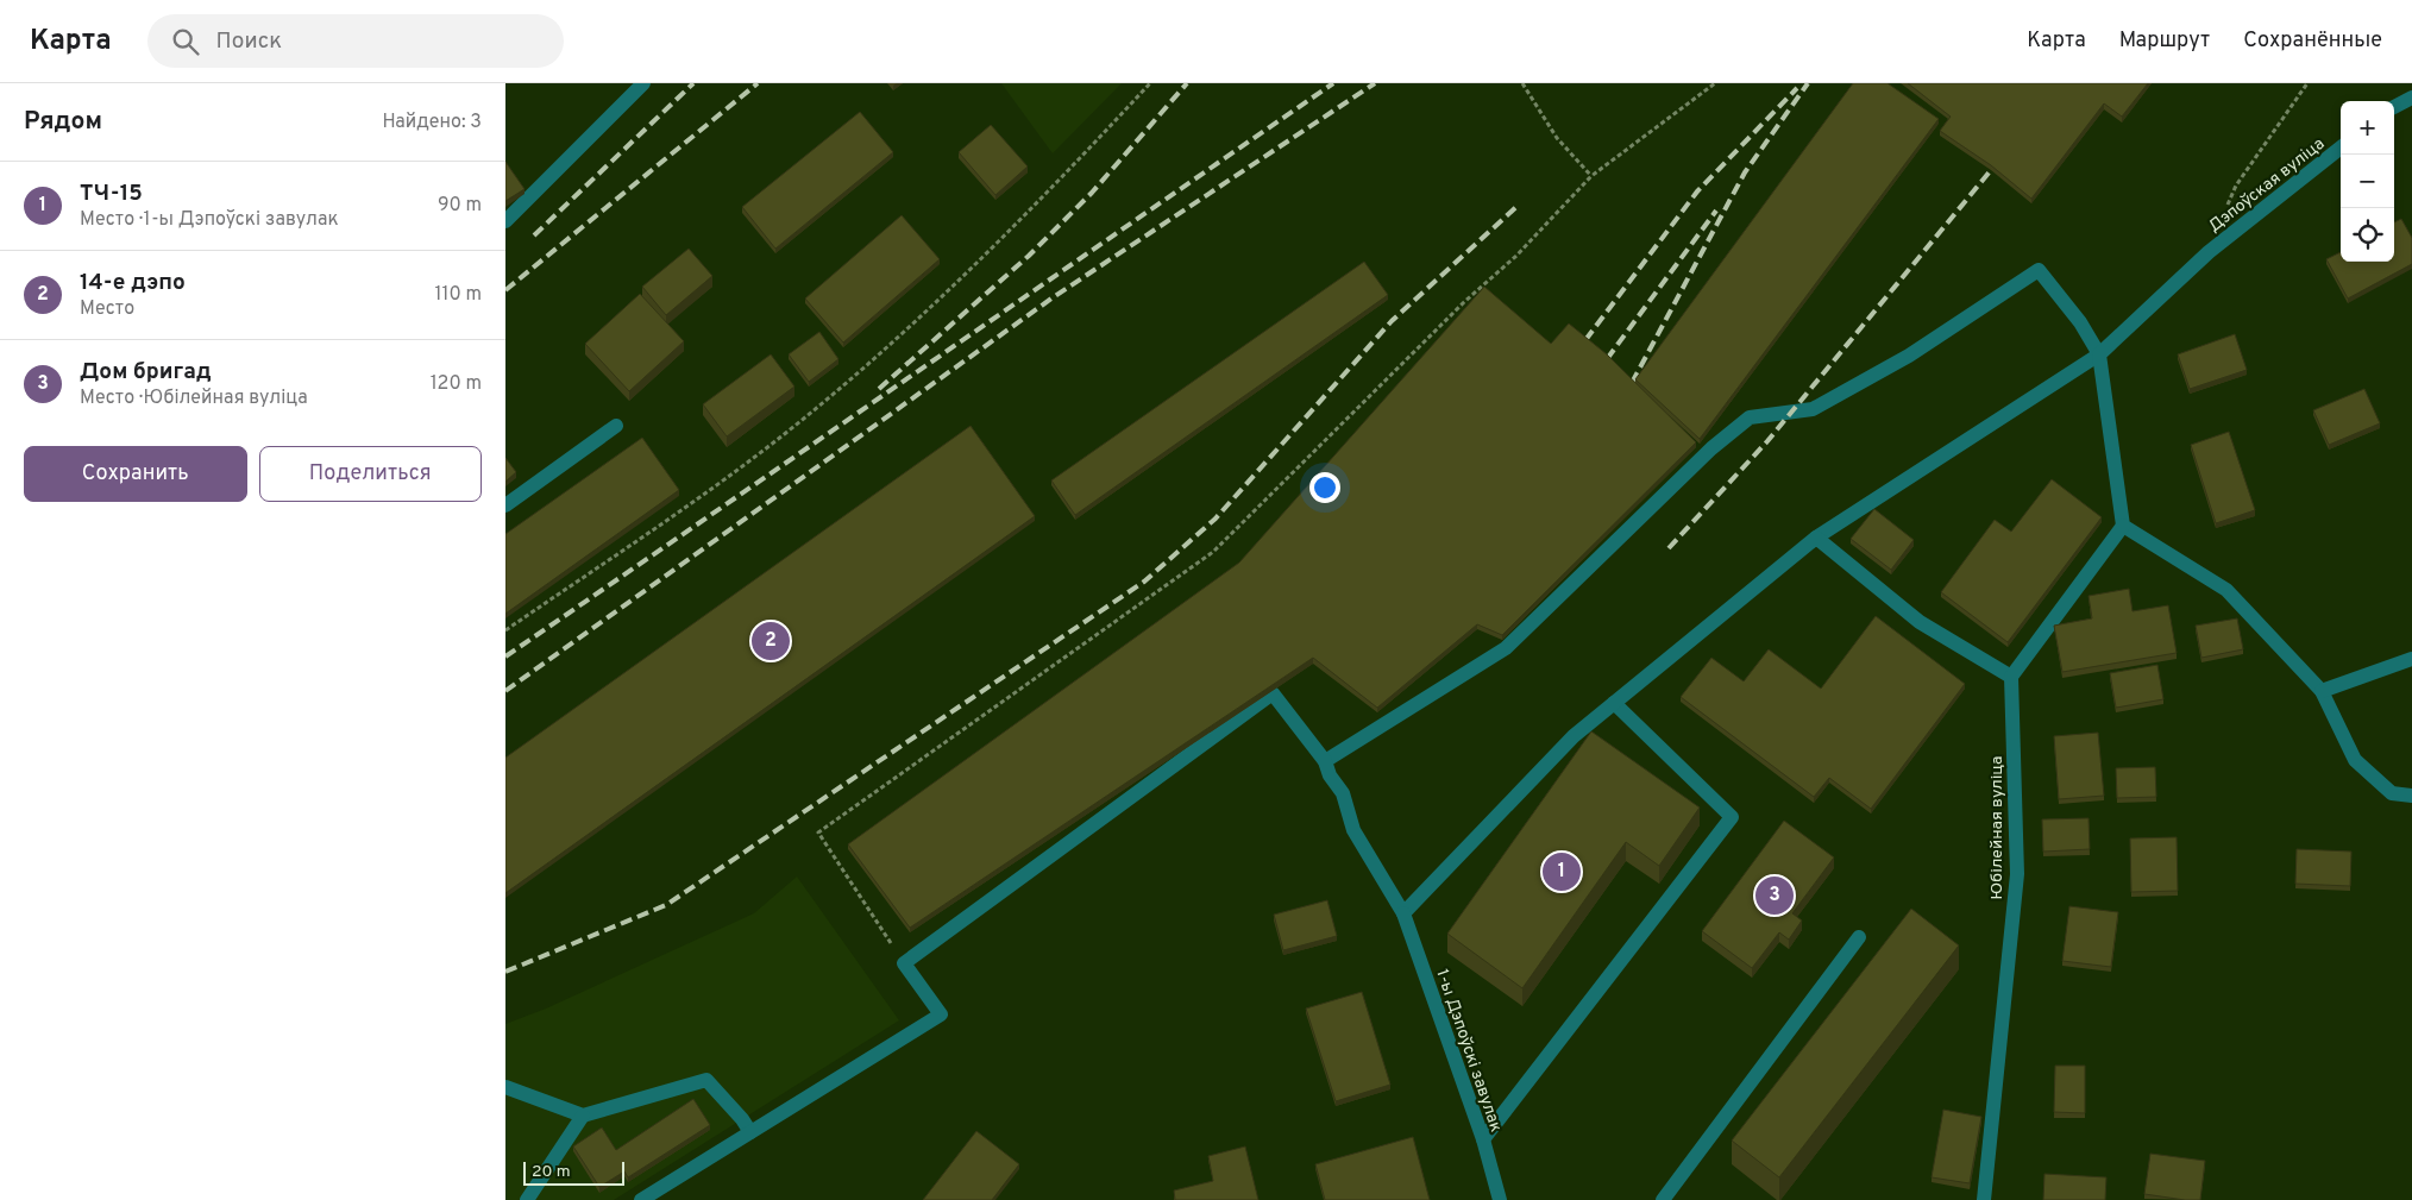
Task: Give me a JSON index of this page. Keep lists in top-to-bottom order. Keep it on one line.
{"streets":{"street":["Дэпоўская вуліца","Юбілейная вуліца","1-ы Дэпоўскі завулак"]},"crossings":[["Дэпоўская вуліца","1-ы Дэпоўскі завулак"]],"scale_bar":"20 m","page":{"header":"Карта","search":"Поиск","nav":["Карта","Маршрут","Сохранённые"],"heading":["Рядом","Найдено: 3"],"map_buttons":["+","−"],"list":[{"mark":"1","name":"ТЧ-15","note":"Место · 1-ы Дэпоўскі завулак","value":"90 m"},{"mark":"2","name":"14-е дэпо","note":"Место","value":"110 m"},{"mark":"3","name":"Дом бригад","note":"Место · Юбілейная вуліца","value":"120 m"}],"buttons":["Сохранить","Поделиться"],"pins":["2","1","3"],"scale":"20 m"}}
